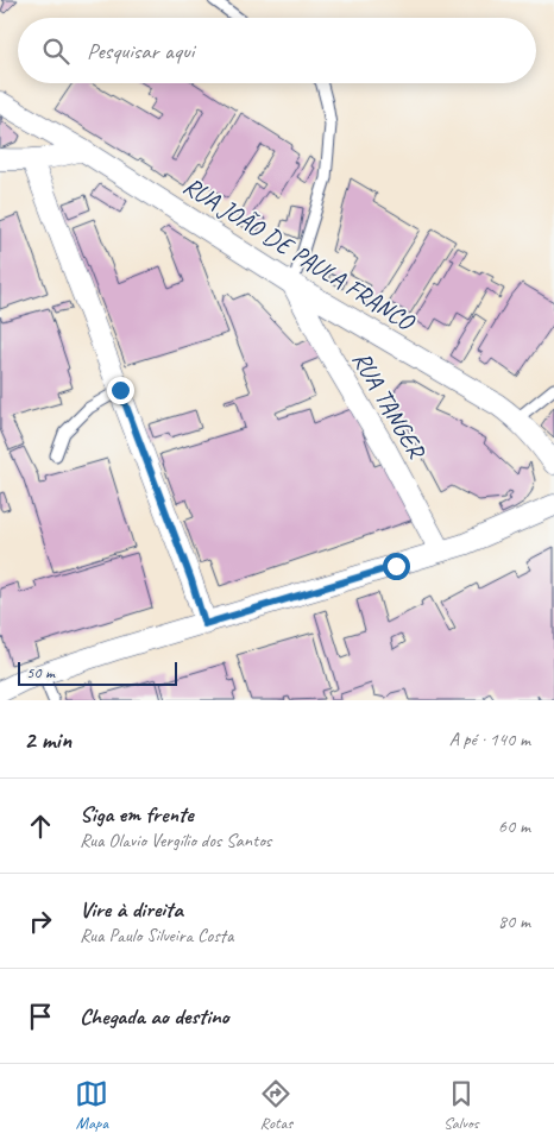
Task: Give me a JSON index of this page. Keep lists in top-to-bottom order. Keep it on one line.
{"streets":{"street":["RUA JOÃO DE PAULA FRANCO","RUA TANGER"]},"crossings":[["RUA JOÃO DE PAULA FRANCO","RUA TANGER"]],"scale_bar":"50 m","page":{"search":"Pesquisar aqui","scale":"50 m","heading":["2 min","A pé · 140 m"],"list":[["Siga em frente","Rua Olavio Vergílio dos Santos","60 m"],["Vire à direita","Rua Paulo Silveira Costa","80 m"],"Chegada ao destino"],"nav":["Mapa","Rotas","Salvos"]}}
